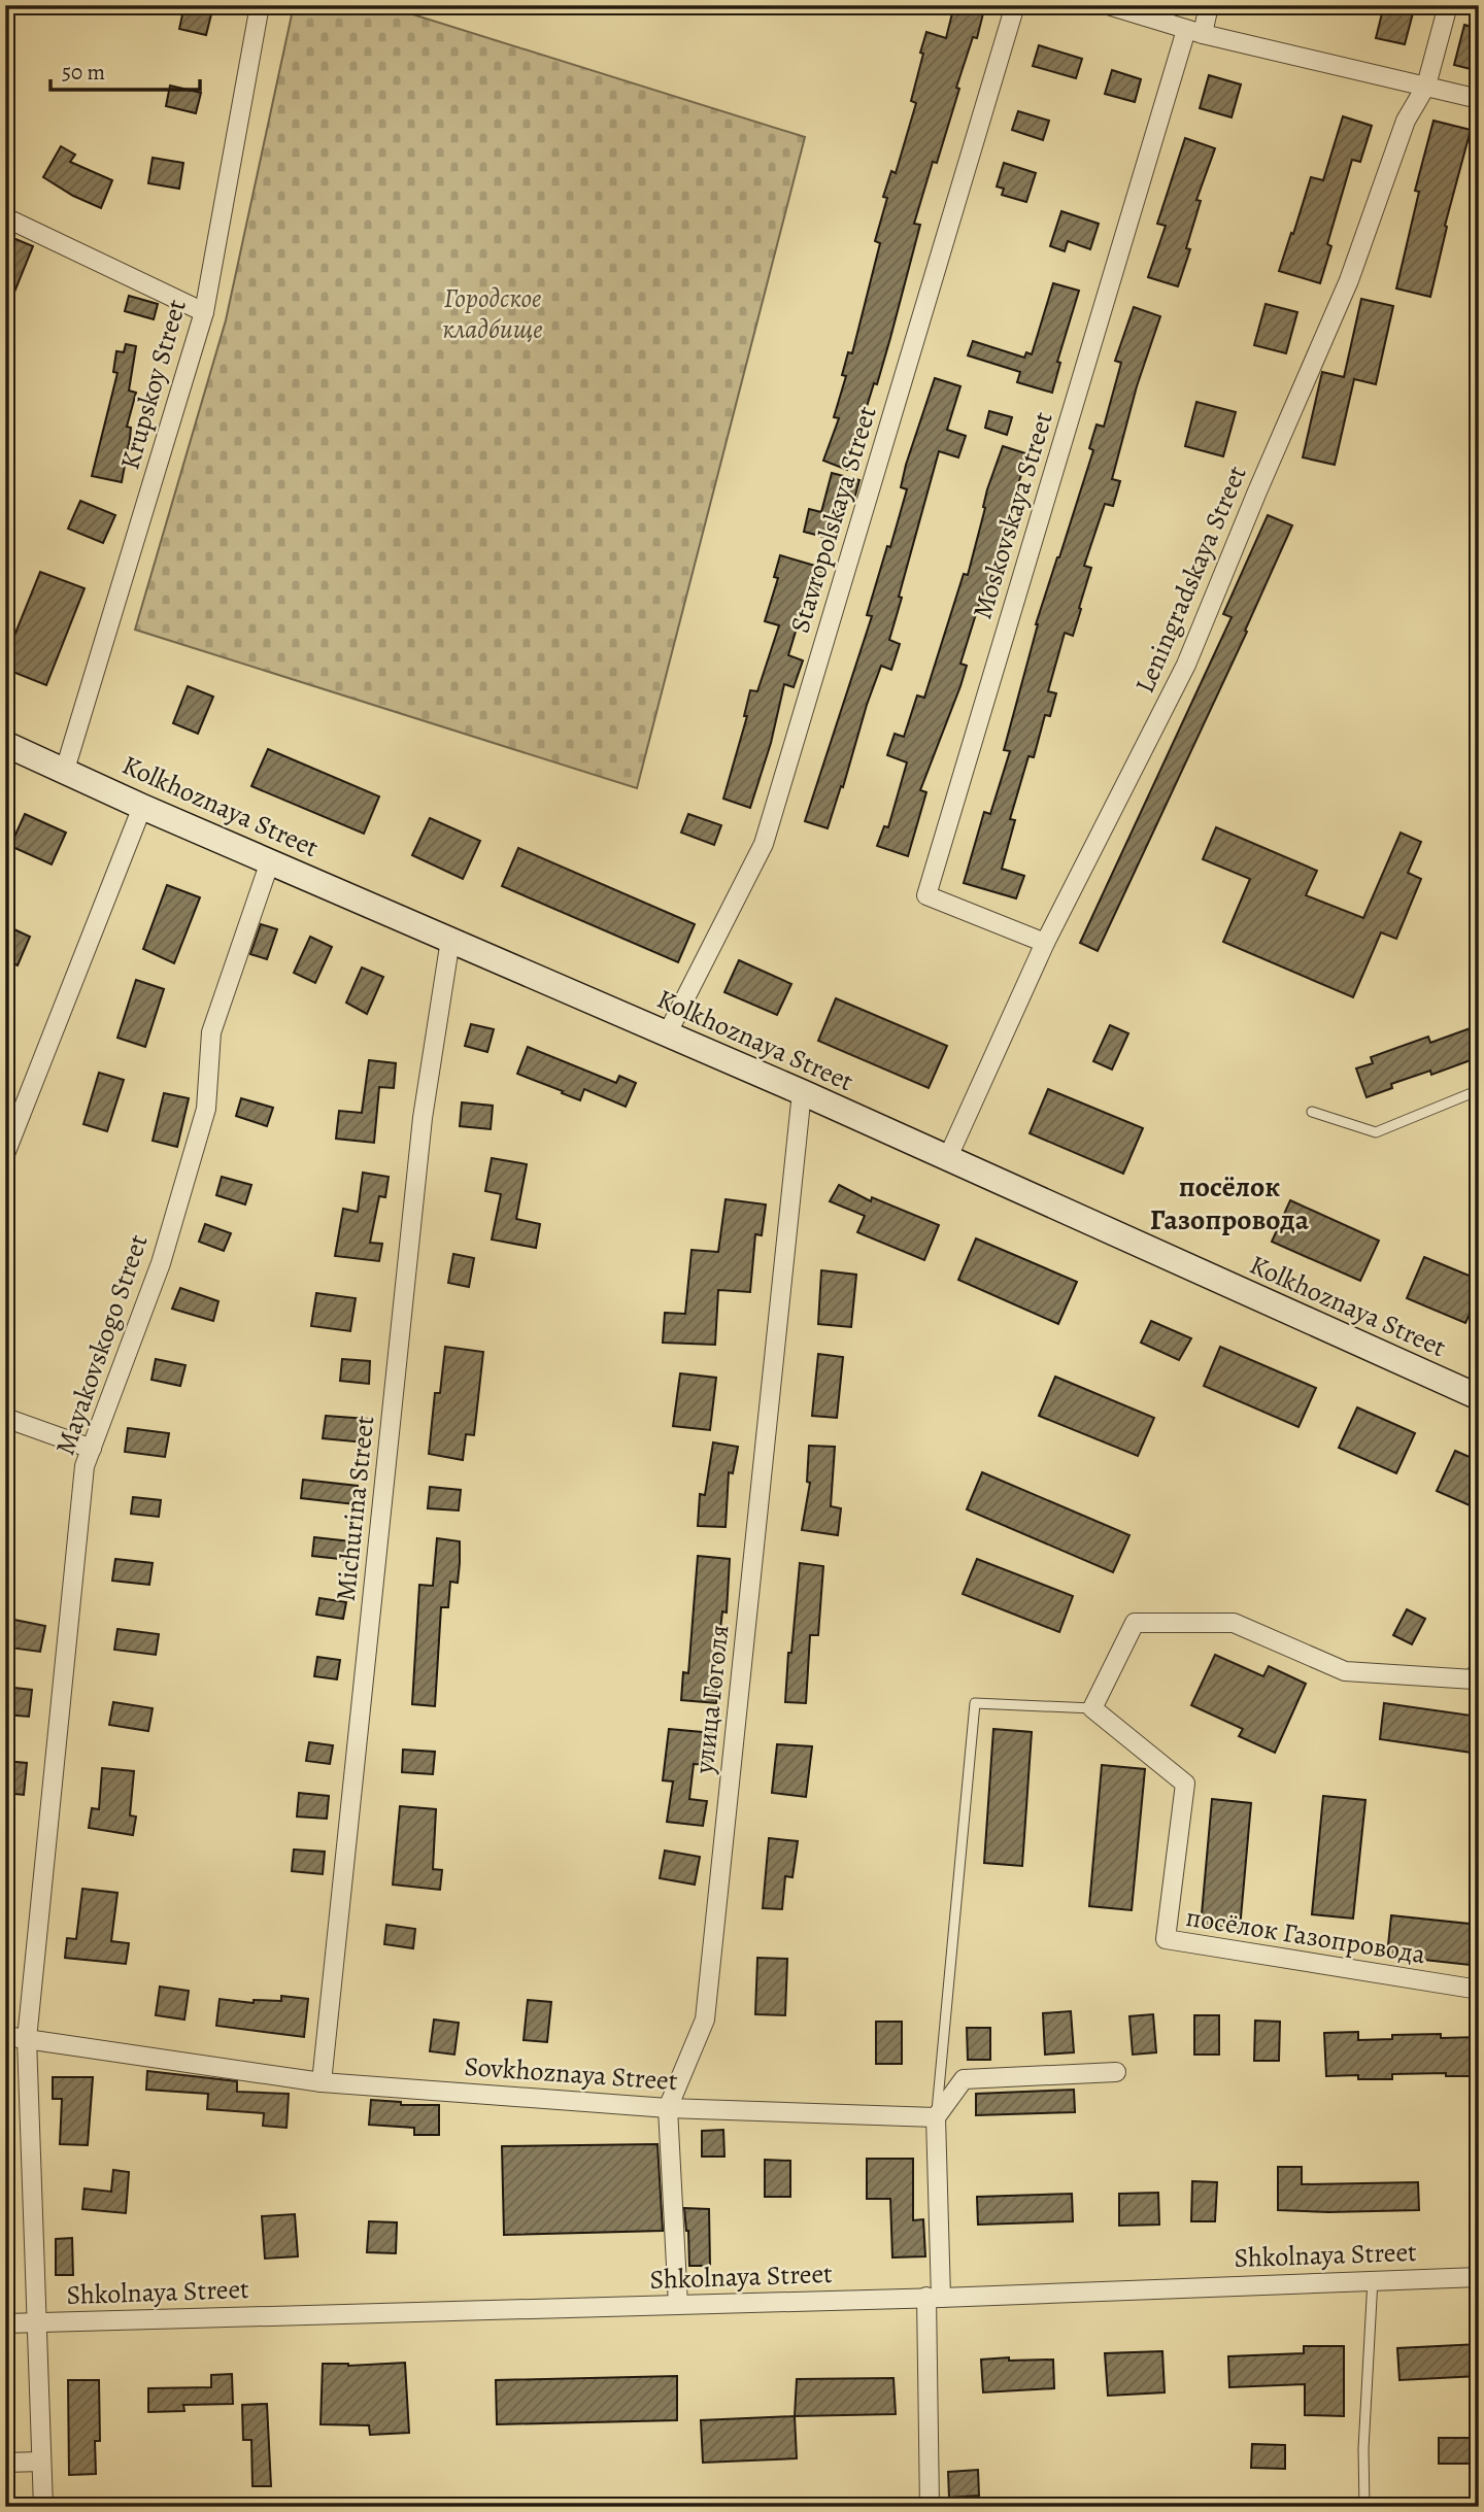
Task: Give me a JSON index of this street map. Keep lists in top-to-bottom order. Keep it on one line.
{"streets":{"main road":["Kolkhoznaya Street"],"street":["Krupskoy Street","Moskovskaya Street","Stavropolskaya Street","Leningradskaya Street","Mayakovskogo Street","Michurina Street","улица Гоголя","посёлок Газопровода","Sovkhoznaya Street","Shkolnaya Street"]},"crossings":[["Krupskoy Street","Kolkhoznaya Street"],["Moskovskaya Street","Leningradskaya Street"],["Stavropolskaya Street","Kolkhoznaya Street"],["Leningradskaya Street","Kolkhoznaya Street"],["Kolkhoznaya Street","Mayakovskogo Street"],["Kolkhoznaya Street","Michurina Street"],["Kolkhoznaya Street","улица Гоголя"],["Mayakovskogo Street","Sovkhoznaya Street"],["Mayakovskogo Street","Shkolnaya Street"],["Michurina Street","Sovkhoznaya Street"],["улица Гоголя","Sovkhoznaya Street"],["улица Гоголя","Shkolnaya Street"]],"districts":["посёлок Газопровода"],"parks":["Городское кладбище"],"scale_bar":"50 m"}
